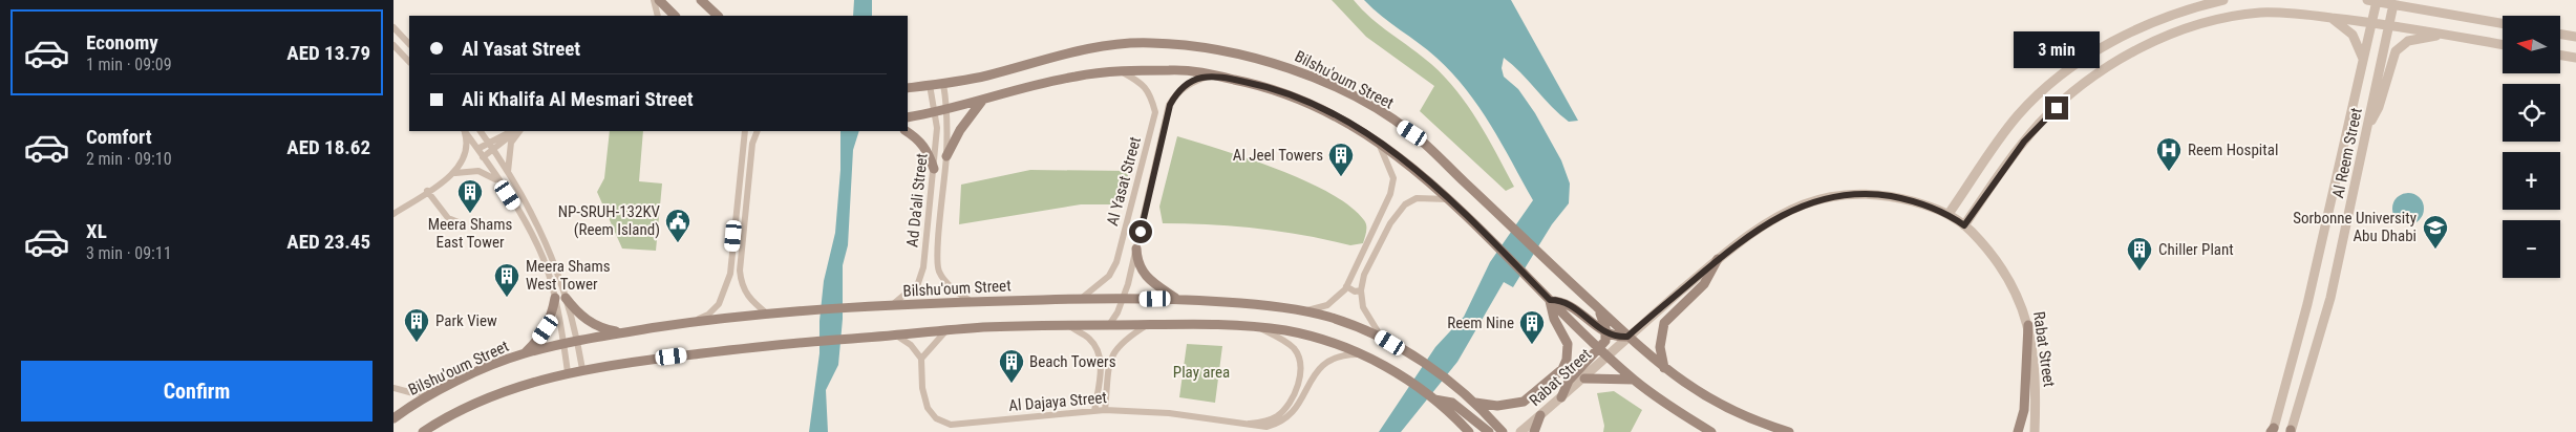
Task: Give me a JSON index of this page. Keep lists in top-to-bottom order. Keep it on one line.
{"streets":{"main road":["Bilshu'oum Street"],"street":["Al Reem Street","Al Yasat Street","Ad Da'ali Street","Rabat Street","Al Dajaya Street"]},"crossings":[["Bilshu'oum Street","Al Yasat Street"],["Bilshu'oum Street","Ad Da'ali Street"],["Bilshu'oum Street","Rabat Street"]],"parks":["Play area"],"places":{"hospital":["Reem Hospital"],"building":["Al Jeel Towers","Meera Shams East Tower","Chiller Plant","Meera Shams West Tower","Park View","Reem Nine","Beach Towers"],"public building":["NP-SRUH-132KV (Reem Island)"],"school or university":["Sorbonne University Abu Dhabi"]},"north":"left","page":{"list":[{"name":"Economy","note":"1 min · 09:09","value":"AED 13.79"},{"name":"Comfort","note":"2 min · 09:10","value":"AED 18.62"},{"name":"XL","note":"3 min · 09:11","value":"AED 23.45"}],"map_buttons":["+","−"],"banner":["Al Yasat Street","Ali Khalifa Al Mesmari Street"],"bubble":"3 min","buttons":"Confirm"}}
